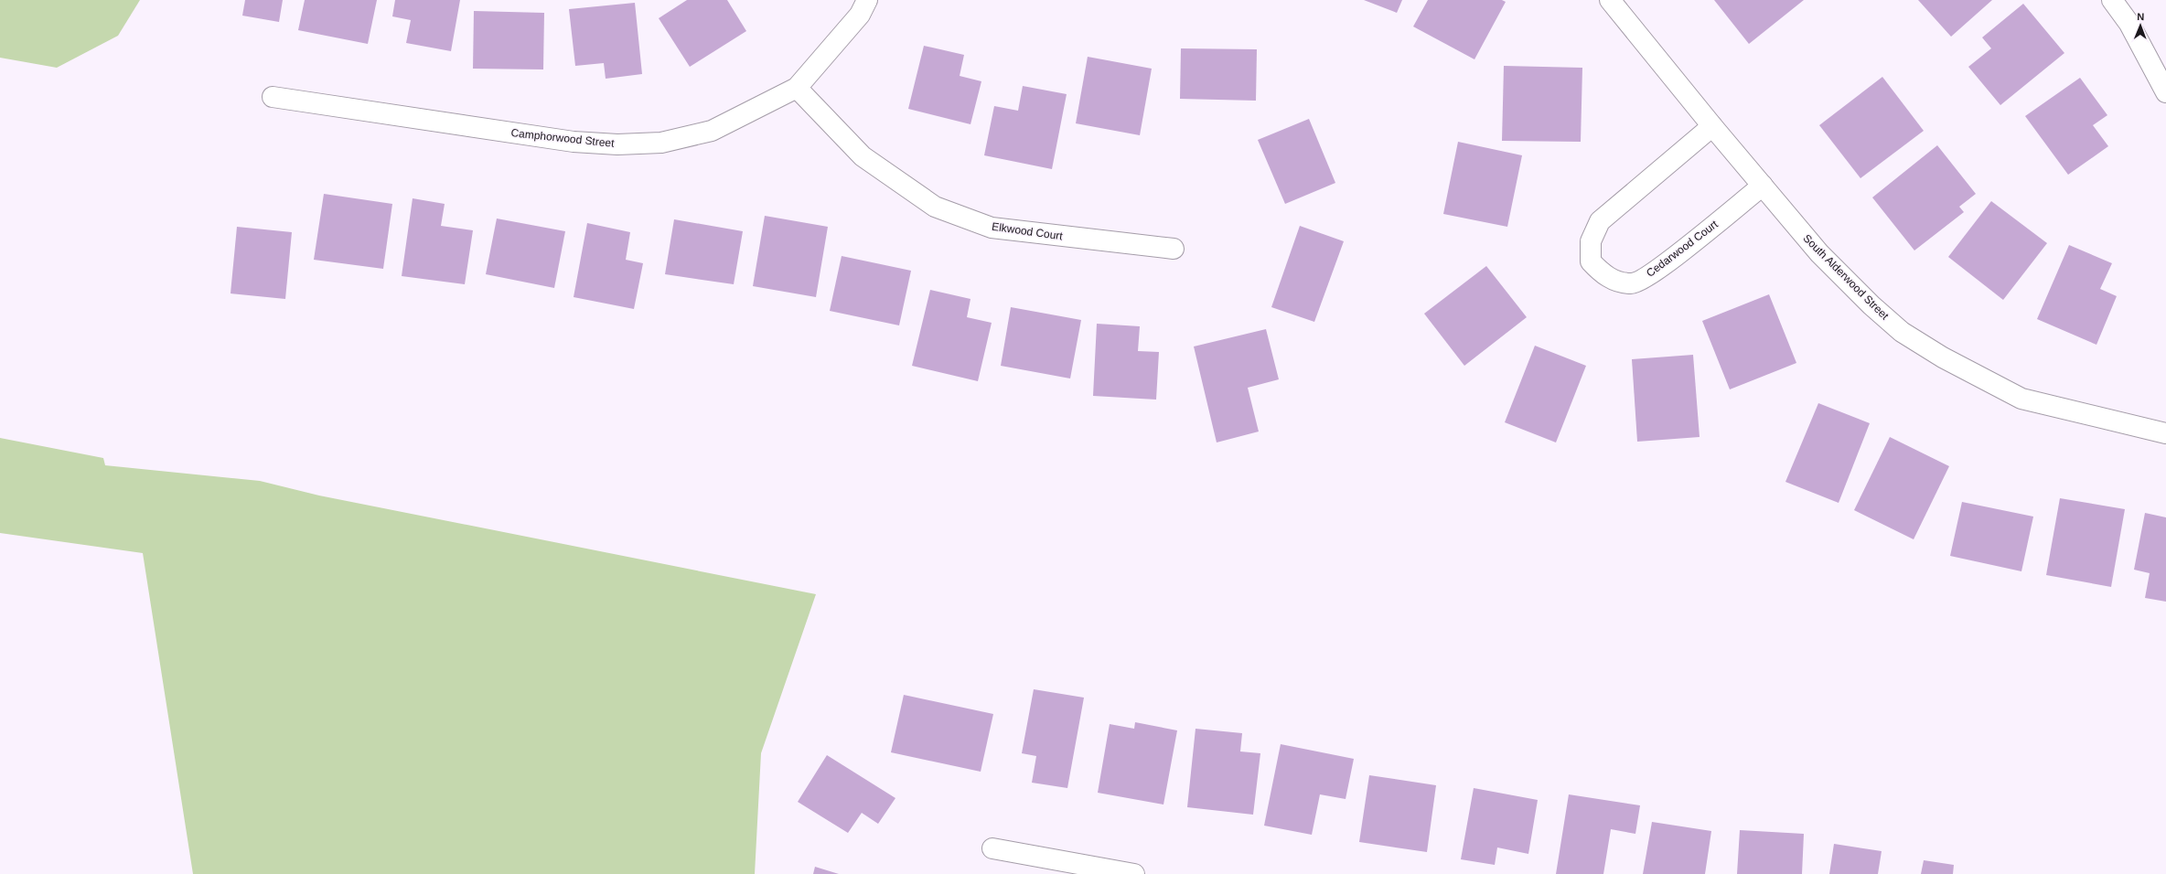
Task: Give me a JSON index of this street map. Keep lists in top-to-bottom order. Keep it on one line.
{"streets":{"street":["Camphorwood Street","Elkwood Court","Cedarwood Court","South Alderwood Street"]},"crossings":[["Camphorwood Street","Elkwood Court"],["Cedarwood Court","South Alderwood Street"]],"north":"top"}
